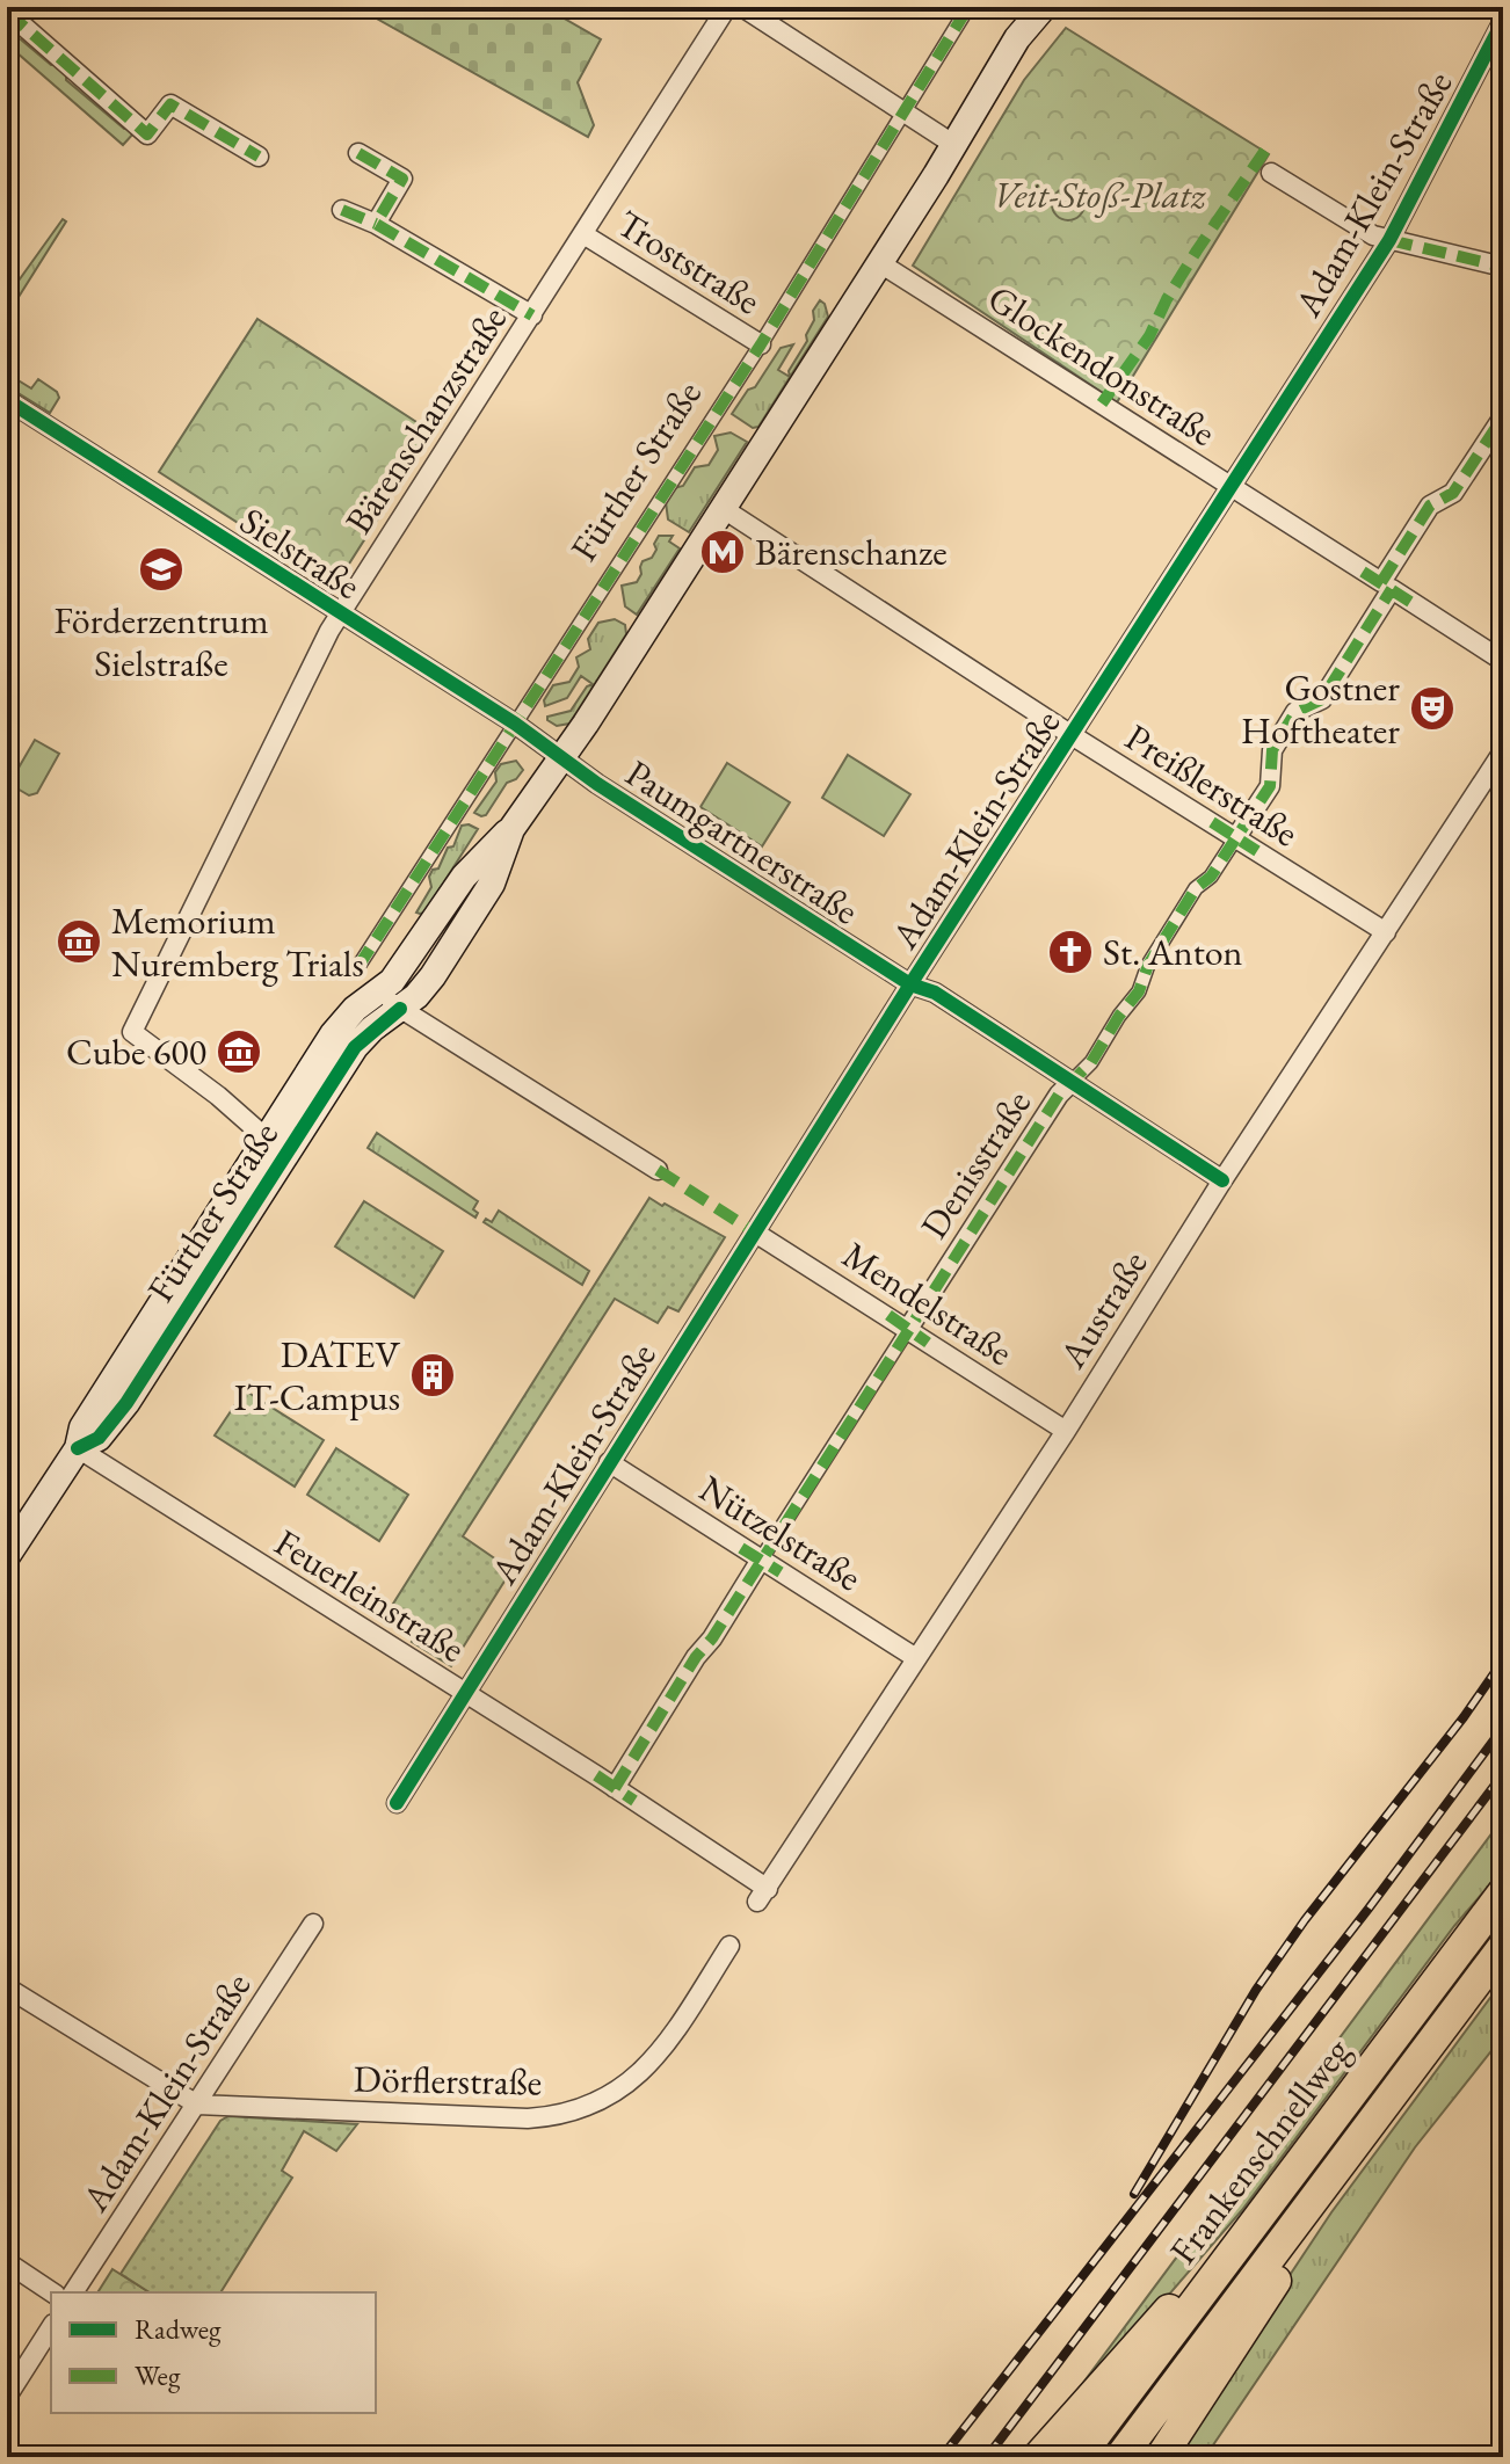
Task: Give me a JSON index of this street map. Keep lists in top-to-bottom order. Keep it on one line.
{"streets":{"highway":["Frankenschnellweg"],"main road":["Fürther Straße"],"street":["Adam-Klein-Straße","Troststraße","Glockendonstraße","Bärenschanzstraße","Sielstraße","Preißlerstraße","Paumgartnerstraße","Denisstraße","Mendelstraße","Austraße","Nützelstraße","Feuerleinstraße","Dörflerstraße"]},"crossings":[["Adam-Klein-Straße","Glockendonstraße"],["Adam-Klein-Straße","Preißlerstraße"],["Adam-Klein-Straße","Paumgartnerstraße"],["Adam-Klein-Straße","Mendelstraße"],["Adam-Klein-Straße","Nützelstraße"],["Adam-Klein-Straße","Feuerleinstraße"],["Adam-Klein-Straße","Dörflerstraße"],["Troststraße","Bärenschanzstraße"],["Troststraße","Fürther Straße"],["Glockendonstraße","Fürther Straße"],["Glockendonstraße","Denisstraße"],["Bärenschanzstraße","Fürther Straße"],["Bärenschanzstraße","Sielstraße"],["Fürther Straße","Sielstraße"],["Fürther Straße","Preißlerstraße"],["Fürther Straße","Paumgartnerstraße"],["Fürther Straße","Feuerleinstraße"],["Sielstraße","Paumgartnerstraße"],["Preißlerstraße","Denisstraße"],["Preißlerstraße","Austraße"],["Paumgartnerstraße","Denisstraße"],["Paumgartnerstraße","Austraße"],["Denisstraße","Mendelstraße"],["Denisstraße","Nützelstraße"],["Denisstraße","Feuerleinstraße"],["Mendelstraße","Austraße"],["Austraße","Nützelstraße"],["Austraße","Feuerleinstraße"]],"parks":["Veit-Stoß-Platz"],"places":{"metro station":["Bärenschanze"],"school or university":["Förderzentrum Sielstraße"],"theatre":["Gostner Hoftheater"],"museum":["Memorium Nuremberg Trials","Cube 600"],"church":["St. Anton"],"building":["DATEV IT-Campus"]},"legend":["Radweg","Weg"]}
